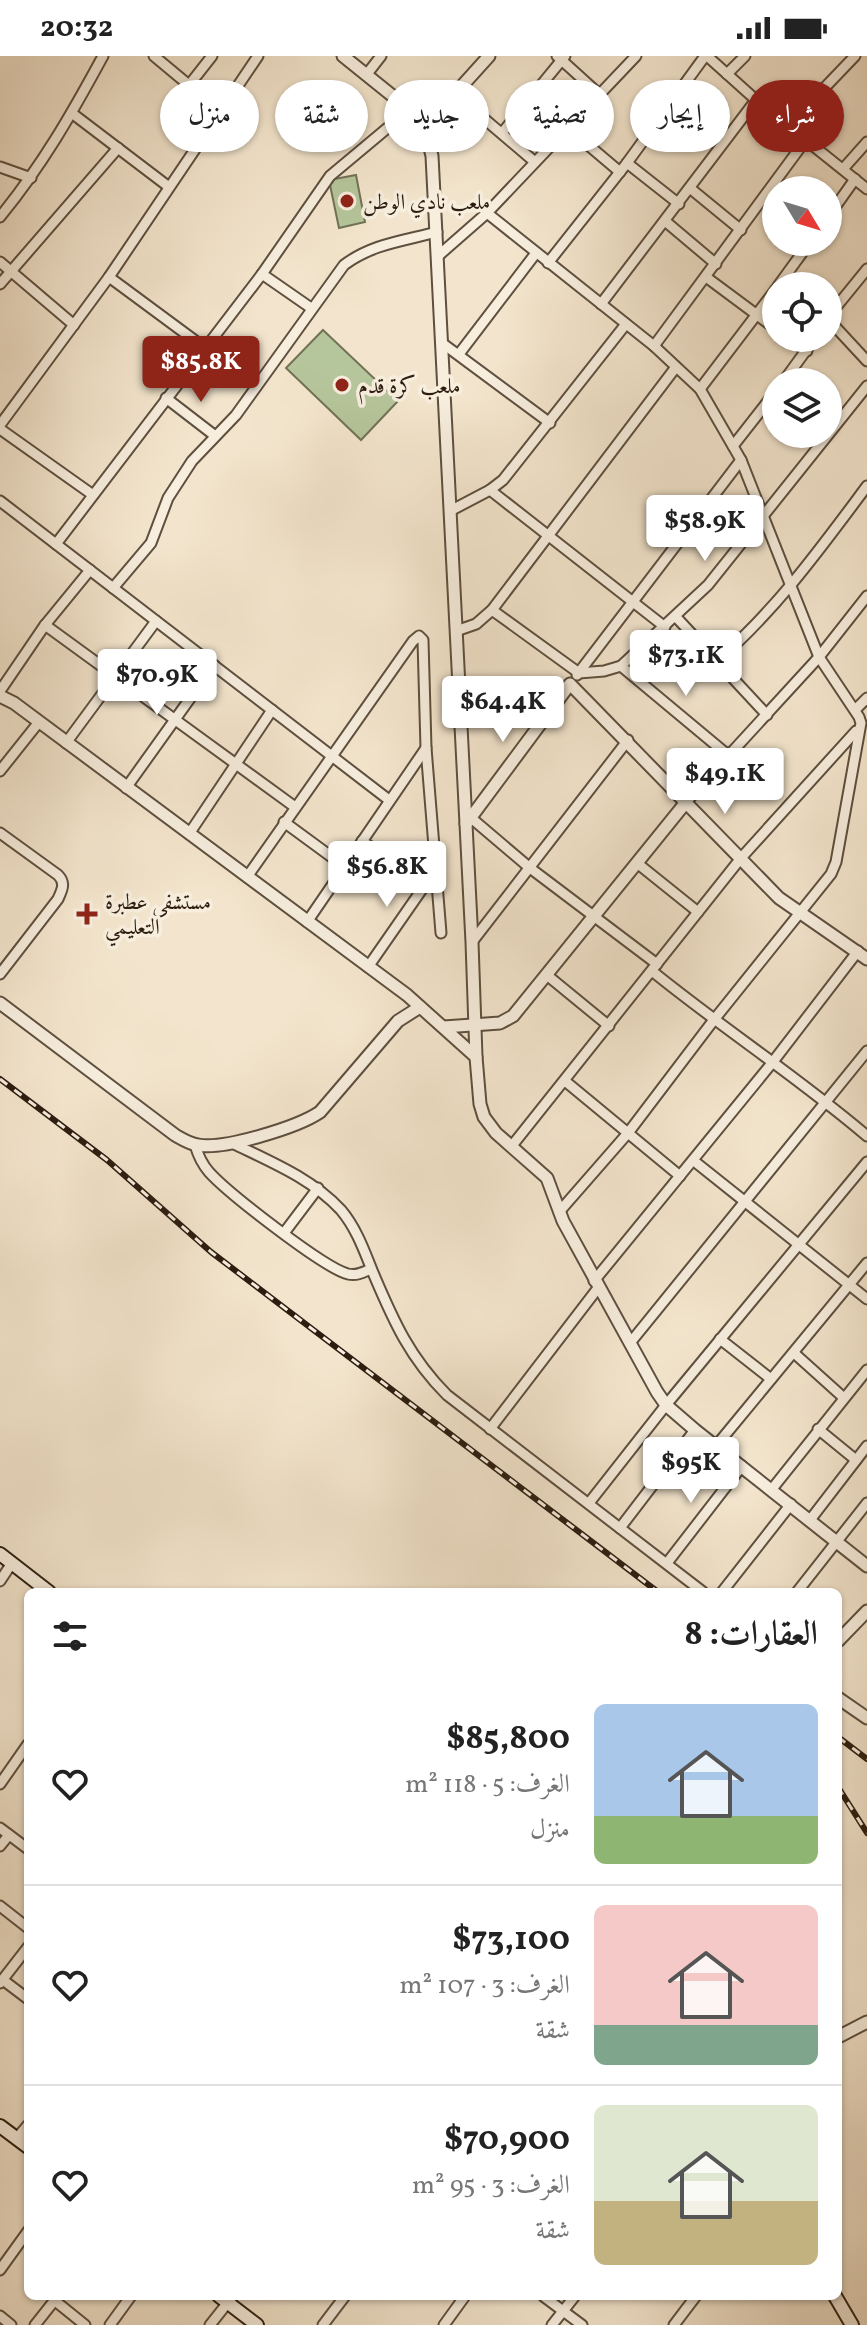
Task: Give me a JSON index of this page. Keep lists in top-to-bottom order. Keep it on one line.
{"places":{"other":["ملعب نادي الوطن","ملعب كرة قدم"],"health":["مستشفى عطبرة التعليمي"]},"north":"bottom right","page":{"status":"20:32","chip":["شراء","إيجار","تصفية","جديد","شقة","منزل"],"price":["$85.8K","$58.9K","$73.1K","$70.9K","$64.4K","$49.1K","$56.8K","$95K"],"heading":"العقارات: 8","list":[{"name":"$85,800","note":"الغرف: 5 · 118 m² · منزل"},{"name":"$73,100","note":"الغرف: 3 · 107 m² · شقة"},{"name":"$70,900","note":"الغرف: 3 · 95 m² · شقة"}]}}
